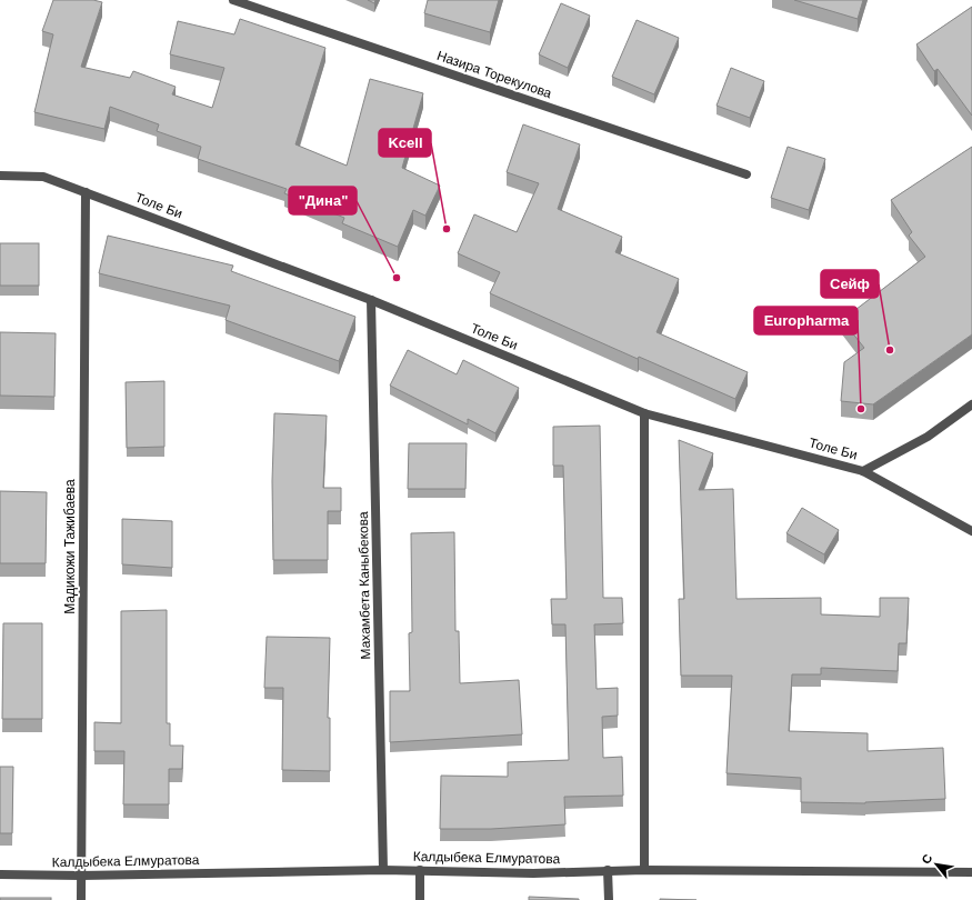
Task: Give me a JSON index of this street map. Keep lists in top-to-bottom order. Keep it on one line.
{"streets":{"street":["Назира Торекулова","Толе Би","Мадикожи Тажибаева","Махамбета Каныбекова","Калдыбека Елмуратова"]},"crossings":[["Толе Би","Мадикожи Тажибаева"],["Толе Би","Махамбета Каныбекова"],["Мадикожи Тажибаева","Калдыбека Елмуратова"],["Махамбета Каныбекова","Калдыбека Елмуратова"]],"places":["Kcell","\"Дина\"","Сейф","Europharma"],"north":"top left"}
